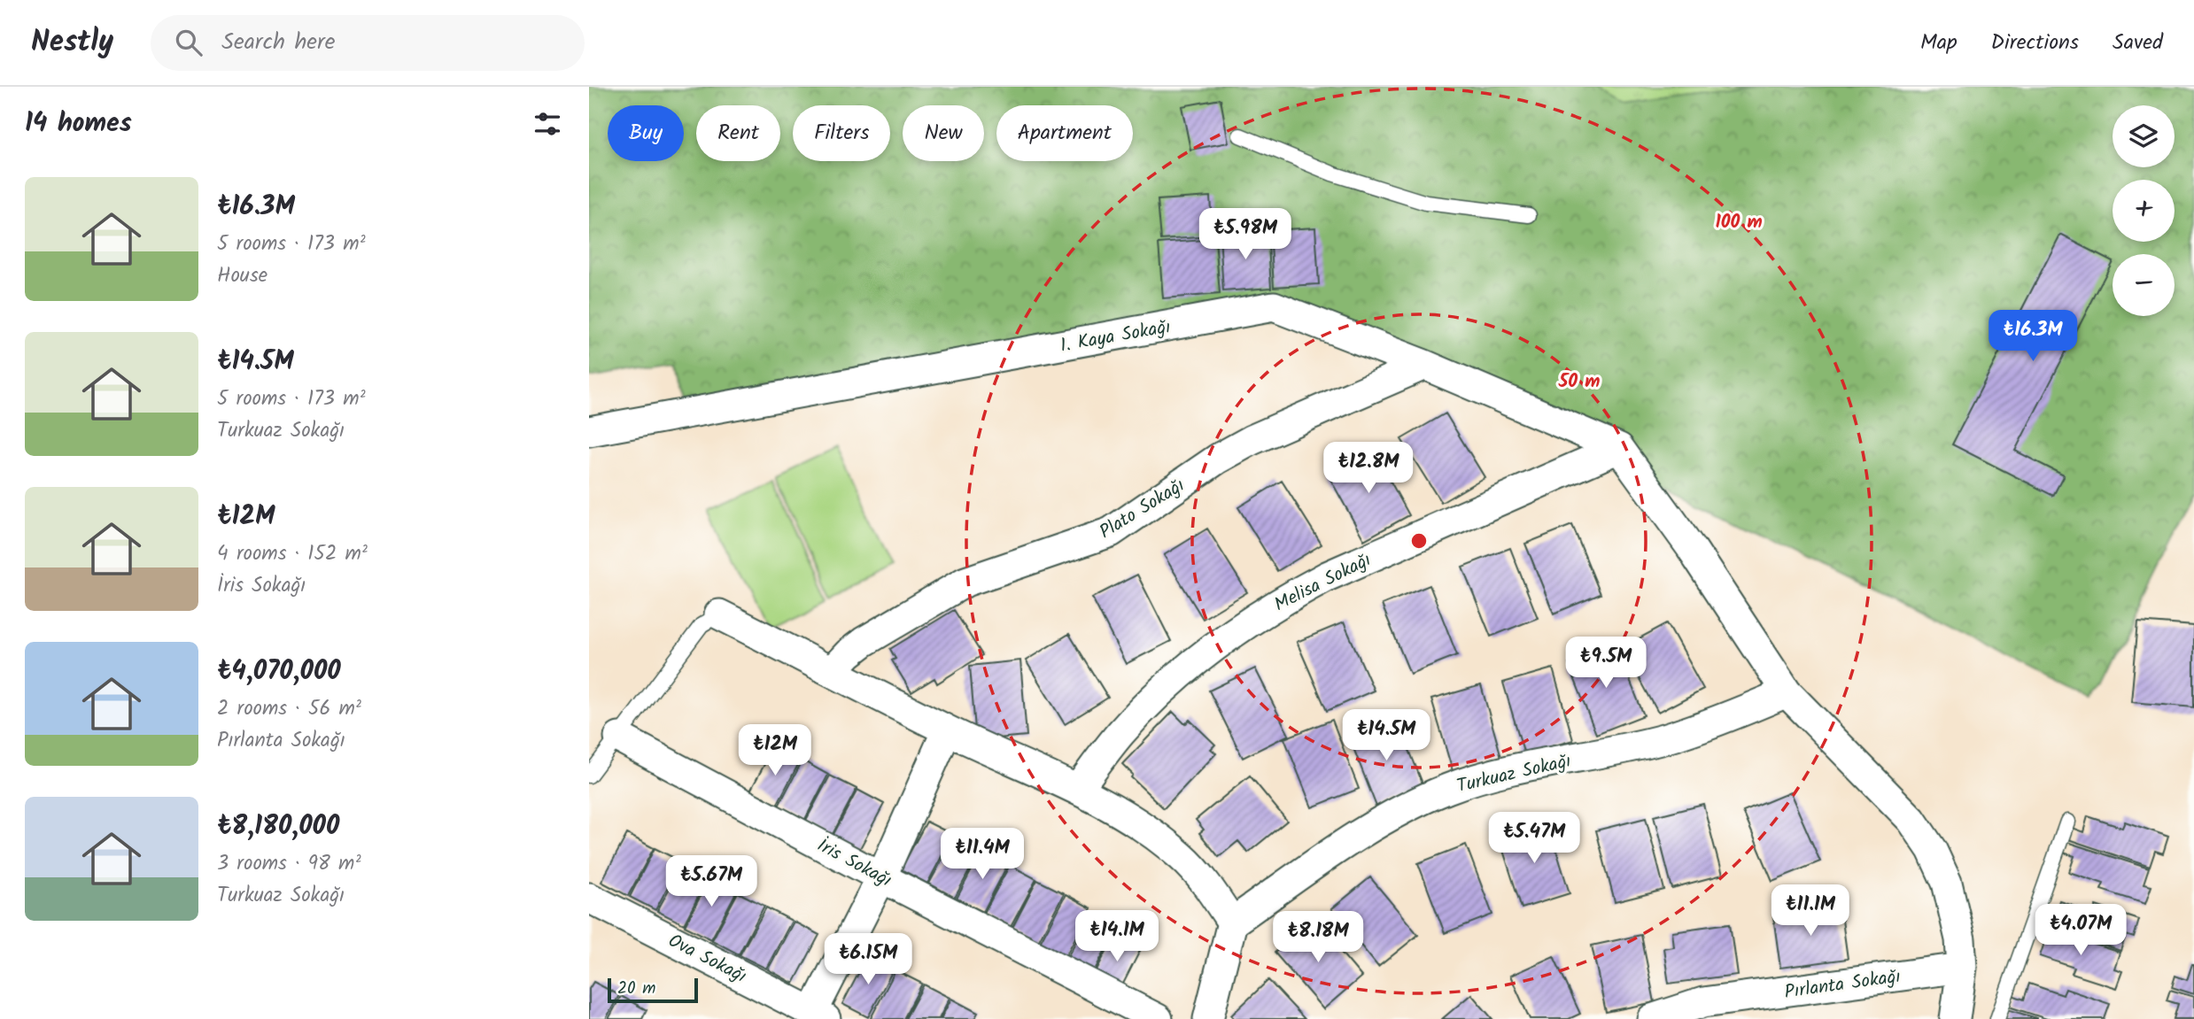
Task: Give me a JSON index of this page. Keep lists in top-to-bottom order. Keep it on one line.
{"streets":{"street":["1. Kaya Sokağı","Plato Sokağı","Melisa Sokağı","Turkuaz Sokağı","İris Sokağı","Ova Sokağı","Pırlanta Sokağı"]},"crossings":[["1. Kaya Sokağı","Plato Sokağı"],["1. Kaya Sokağı","Melisa Sokağı"]],"scale_bar":"20 m","page":{"header":"Nestly","search":"Search here","nav":["Map","Directions","Saved"],"heading":"14 homes","map_buttons":["+","−"],"chip":["Buy","Rent","Filters","New","Apartment"],"list":[{"name":"₺16.3M","note":"5 rooms · 173 m² · House"},{"name":"₺14.5M","note":"5 rooms · 173 m² · Turkuaz Sokağı"},{"name":"₺12M","note":"4 rooms · 152 m² · İris Sokağı"},{"name":"₺4,070,000","note":"2 rooms · 56 m² · Pırlanta Sokağı"},{"name":"₺8,180,000","note":"3 rooms · 98 m² · Turkuaz Sokağı"}],"price":["₺5.98M","₺16.3M","₺12.8M","₺9.5M","₺14.5M","₺12M","₺5.47M","₺11.4M","₺5.67M","₺11.1M","₺4.07M","₺14.1M","₺8.18M","₺6.15M"],"scale":"20 m"},"rings":["100 m","50 m"]}
